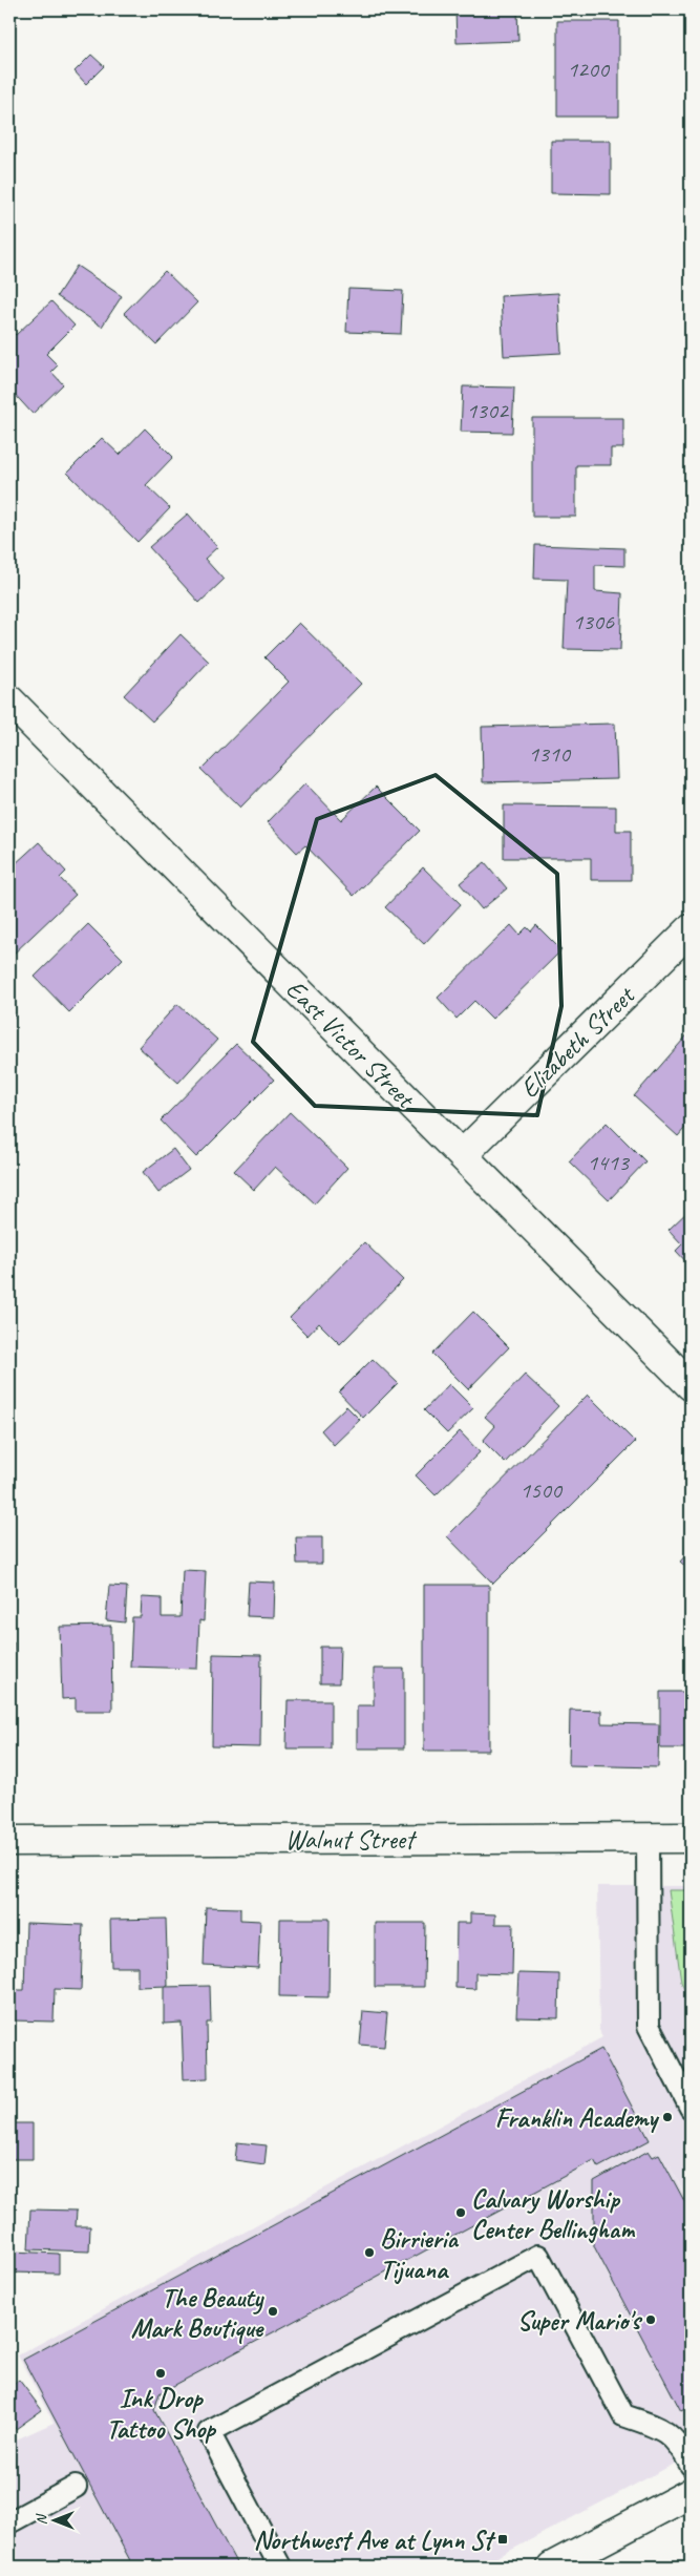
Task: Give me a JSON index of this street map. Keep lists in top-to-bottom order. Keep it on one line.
{"streets":{"street":["Elizabeth Street","East Victor Street","Walnut Street"]},"crossings":[["Elizabeth Street","East Victor Street"]],"places":{"other":["Franklin Academy","Calvary Worship Center Bellingham","Birrieria Tijuana","The Beauty Mark Boutique","Super Mario's","Ink Drop Tattoo Shop"],"transit":["Northwest Ave at Lynn St"]},"house_numbers":["1200","1302","1306","1310","1413","1500"],"north":"left"}
